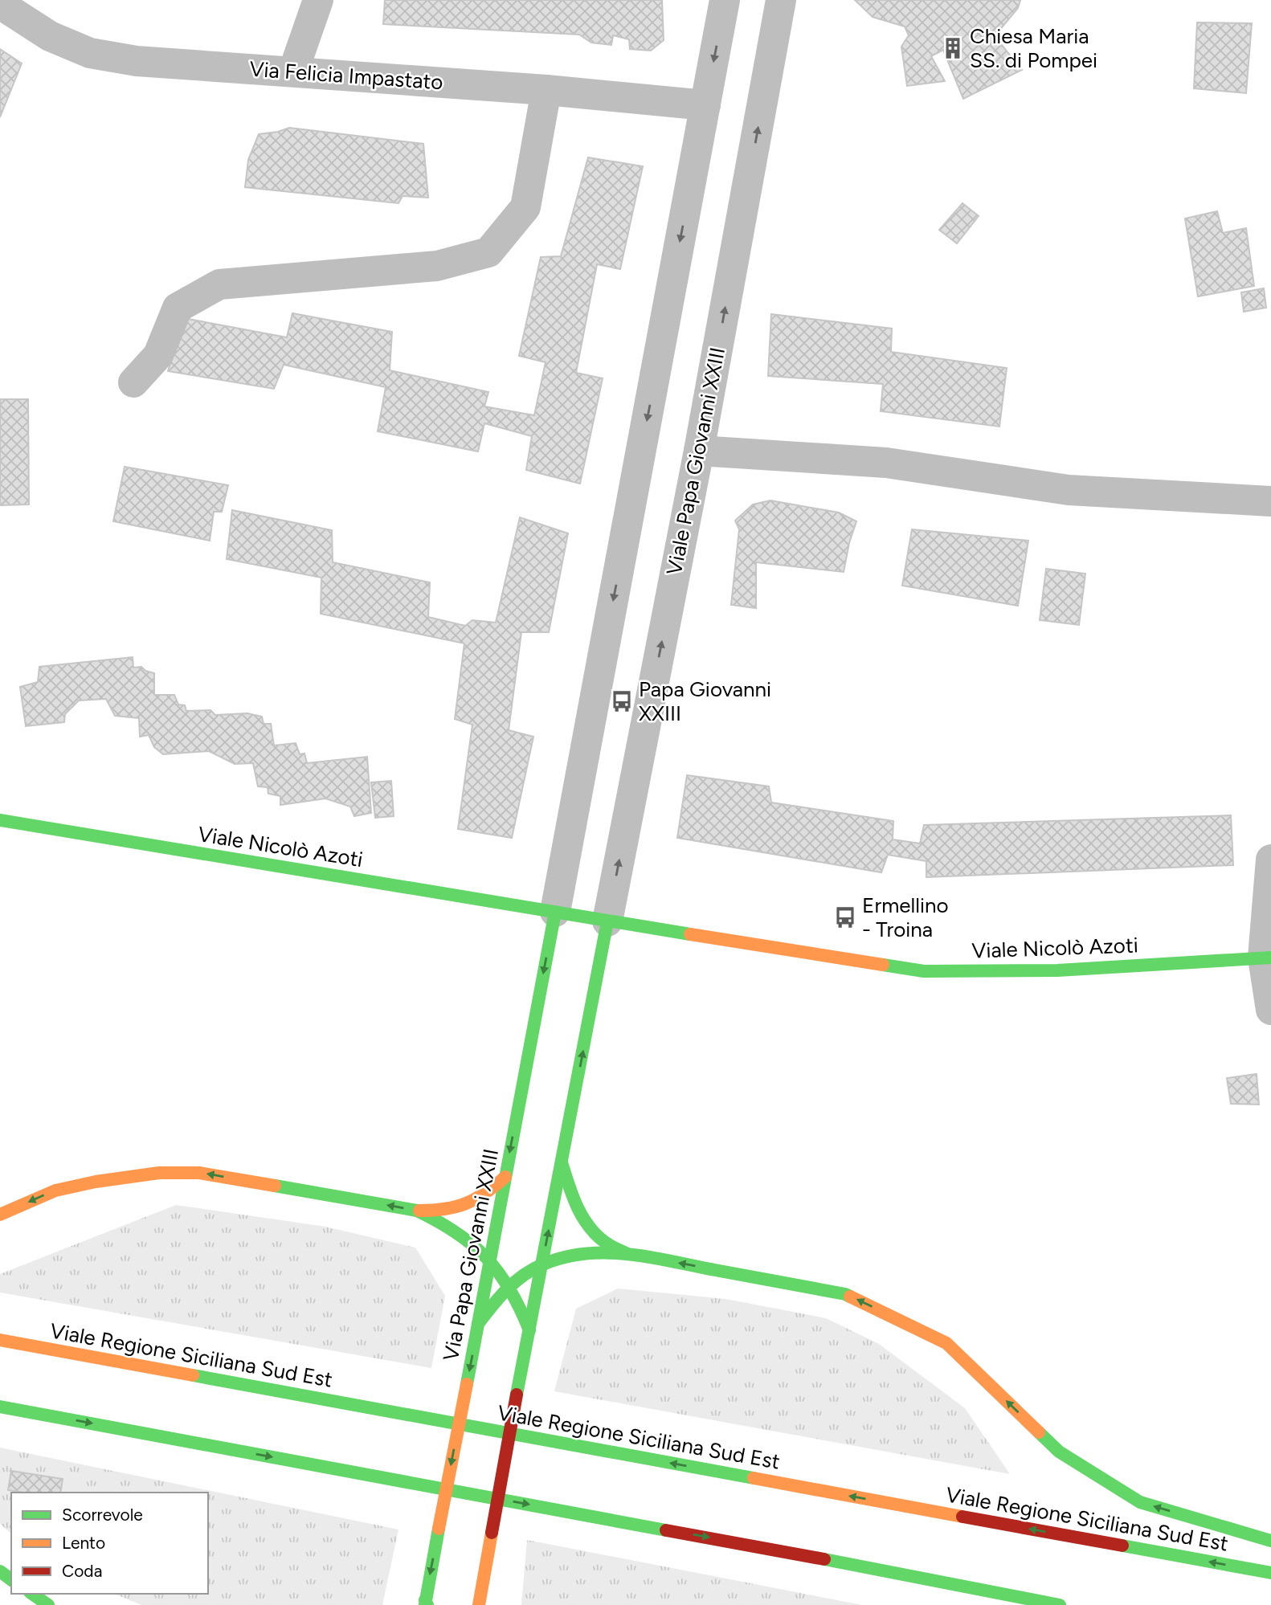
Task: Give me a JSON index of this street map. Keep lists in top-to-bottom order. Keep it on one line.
{"streets":{"main road":["Viale Nicolò Azoti","Via Papa Giovanni XXIII","Viale Regione Siciliana Sud Est"],"street":["Via Felicia Impastato","Viale Papa Giovanni XXIII"]},"crossings":[["Viale Papa Giovanni XXIII","Viale Nicolò Azoti"],["Viale Nicolò Azoti","Via Papa Giovanni XXIII"]],"places":{"building":["Chiesa Maria SS. di Pompei"],"bus stop":["Papa Giovanni XXIII","Ermellino - Troina"]},"legend":["Scorrevole","Lento","Coda"]}
